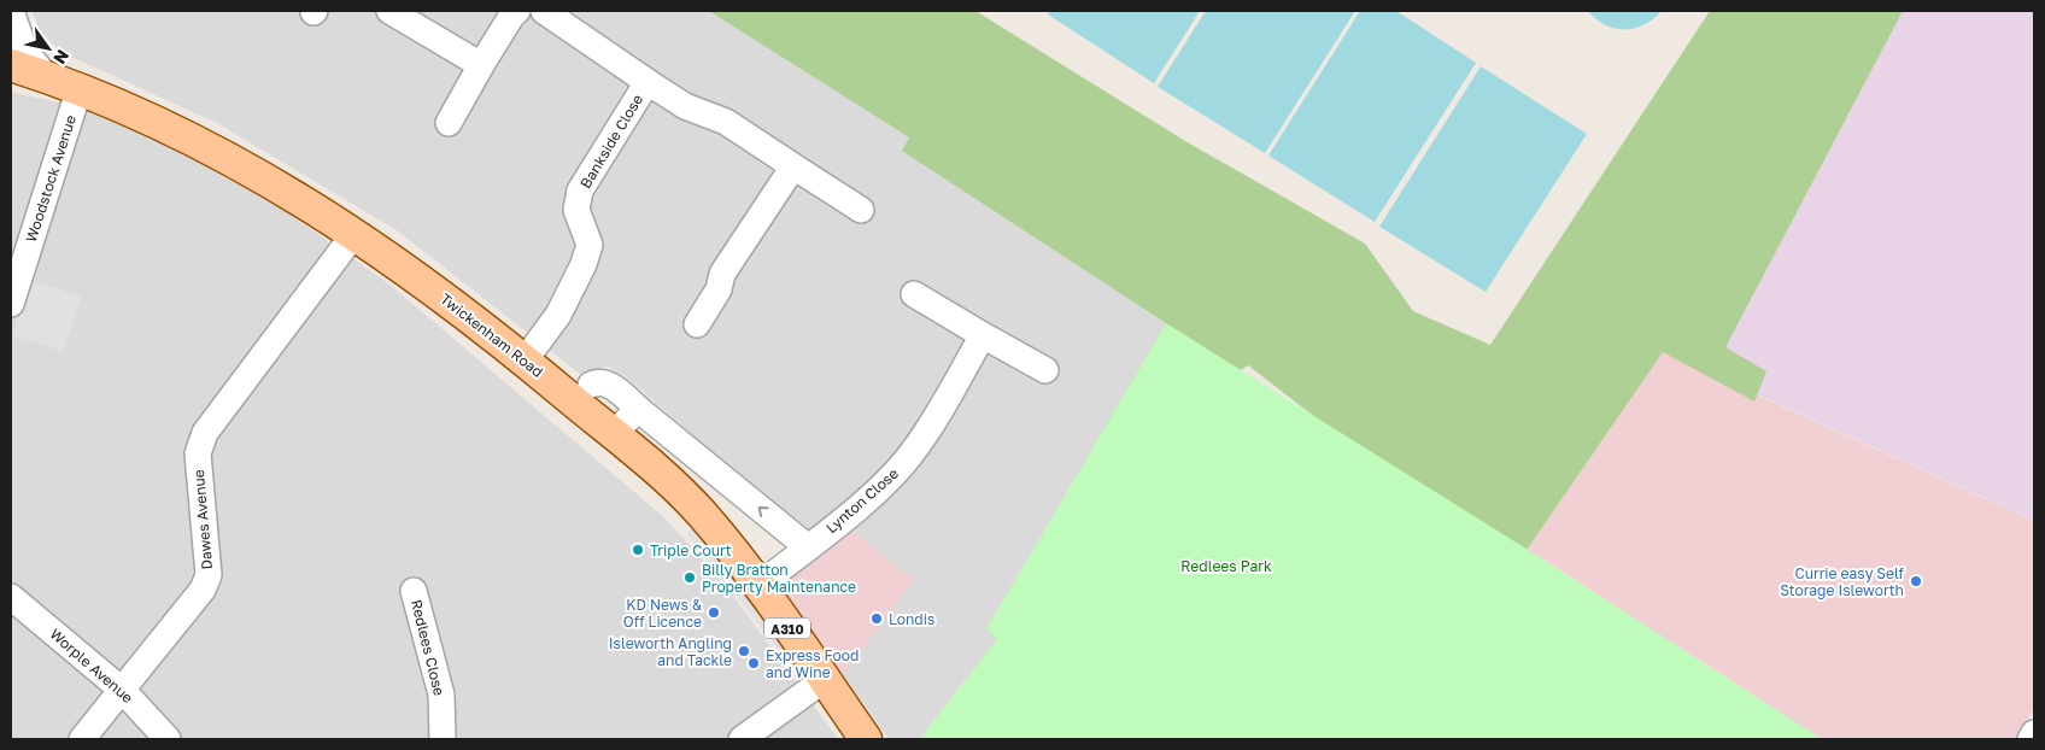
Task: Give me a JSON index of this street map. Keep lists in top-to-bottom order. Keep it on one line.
{"streets":{"main road":["Twickenham Road","A310"],"street":["Bankside Close","Woodstock Avenue","Lynton Close","Dawes Avenue","Redlees Close","Worple Avenue"]},"crossings":[["Bankside Close","Twickenham Road"],["Woodstock Avenue","Twickenham Road"],["Twickenham Road","Lynton Close"],["Twickenham Road","Dawes Avenue"],["Dawes Avenue","Worple Avenue"]],"parks":["Redlees Park"],"places":["Triple Court","Billy Bratton Property Maintenance","Currie easy Self Storage Isleworth","KD News & Off Licence","Londis","Isleworth Angling and Tackle","Express Food and Wine"],"north":"bottom right"}
